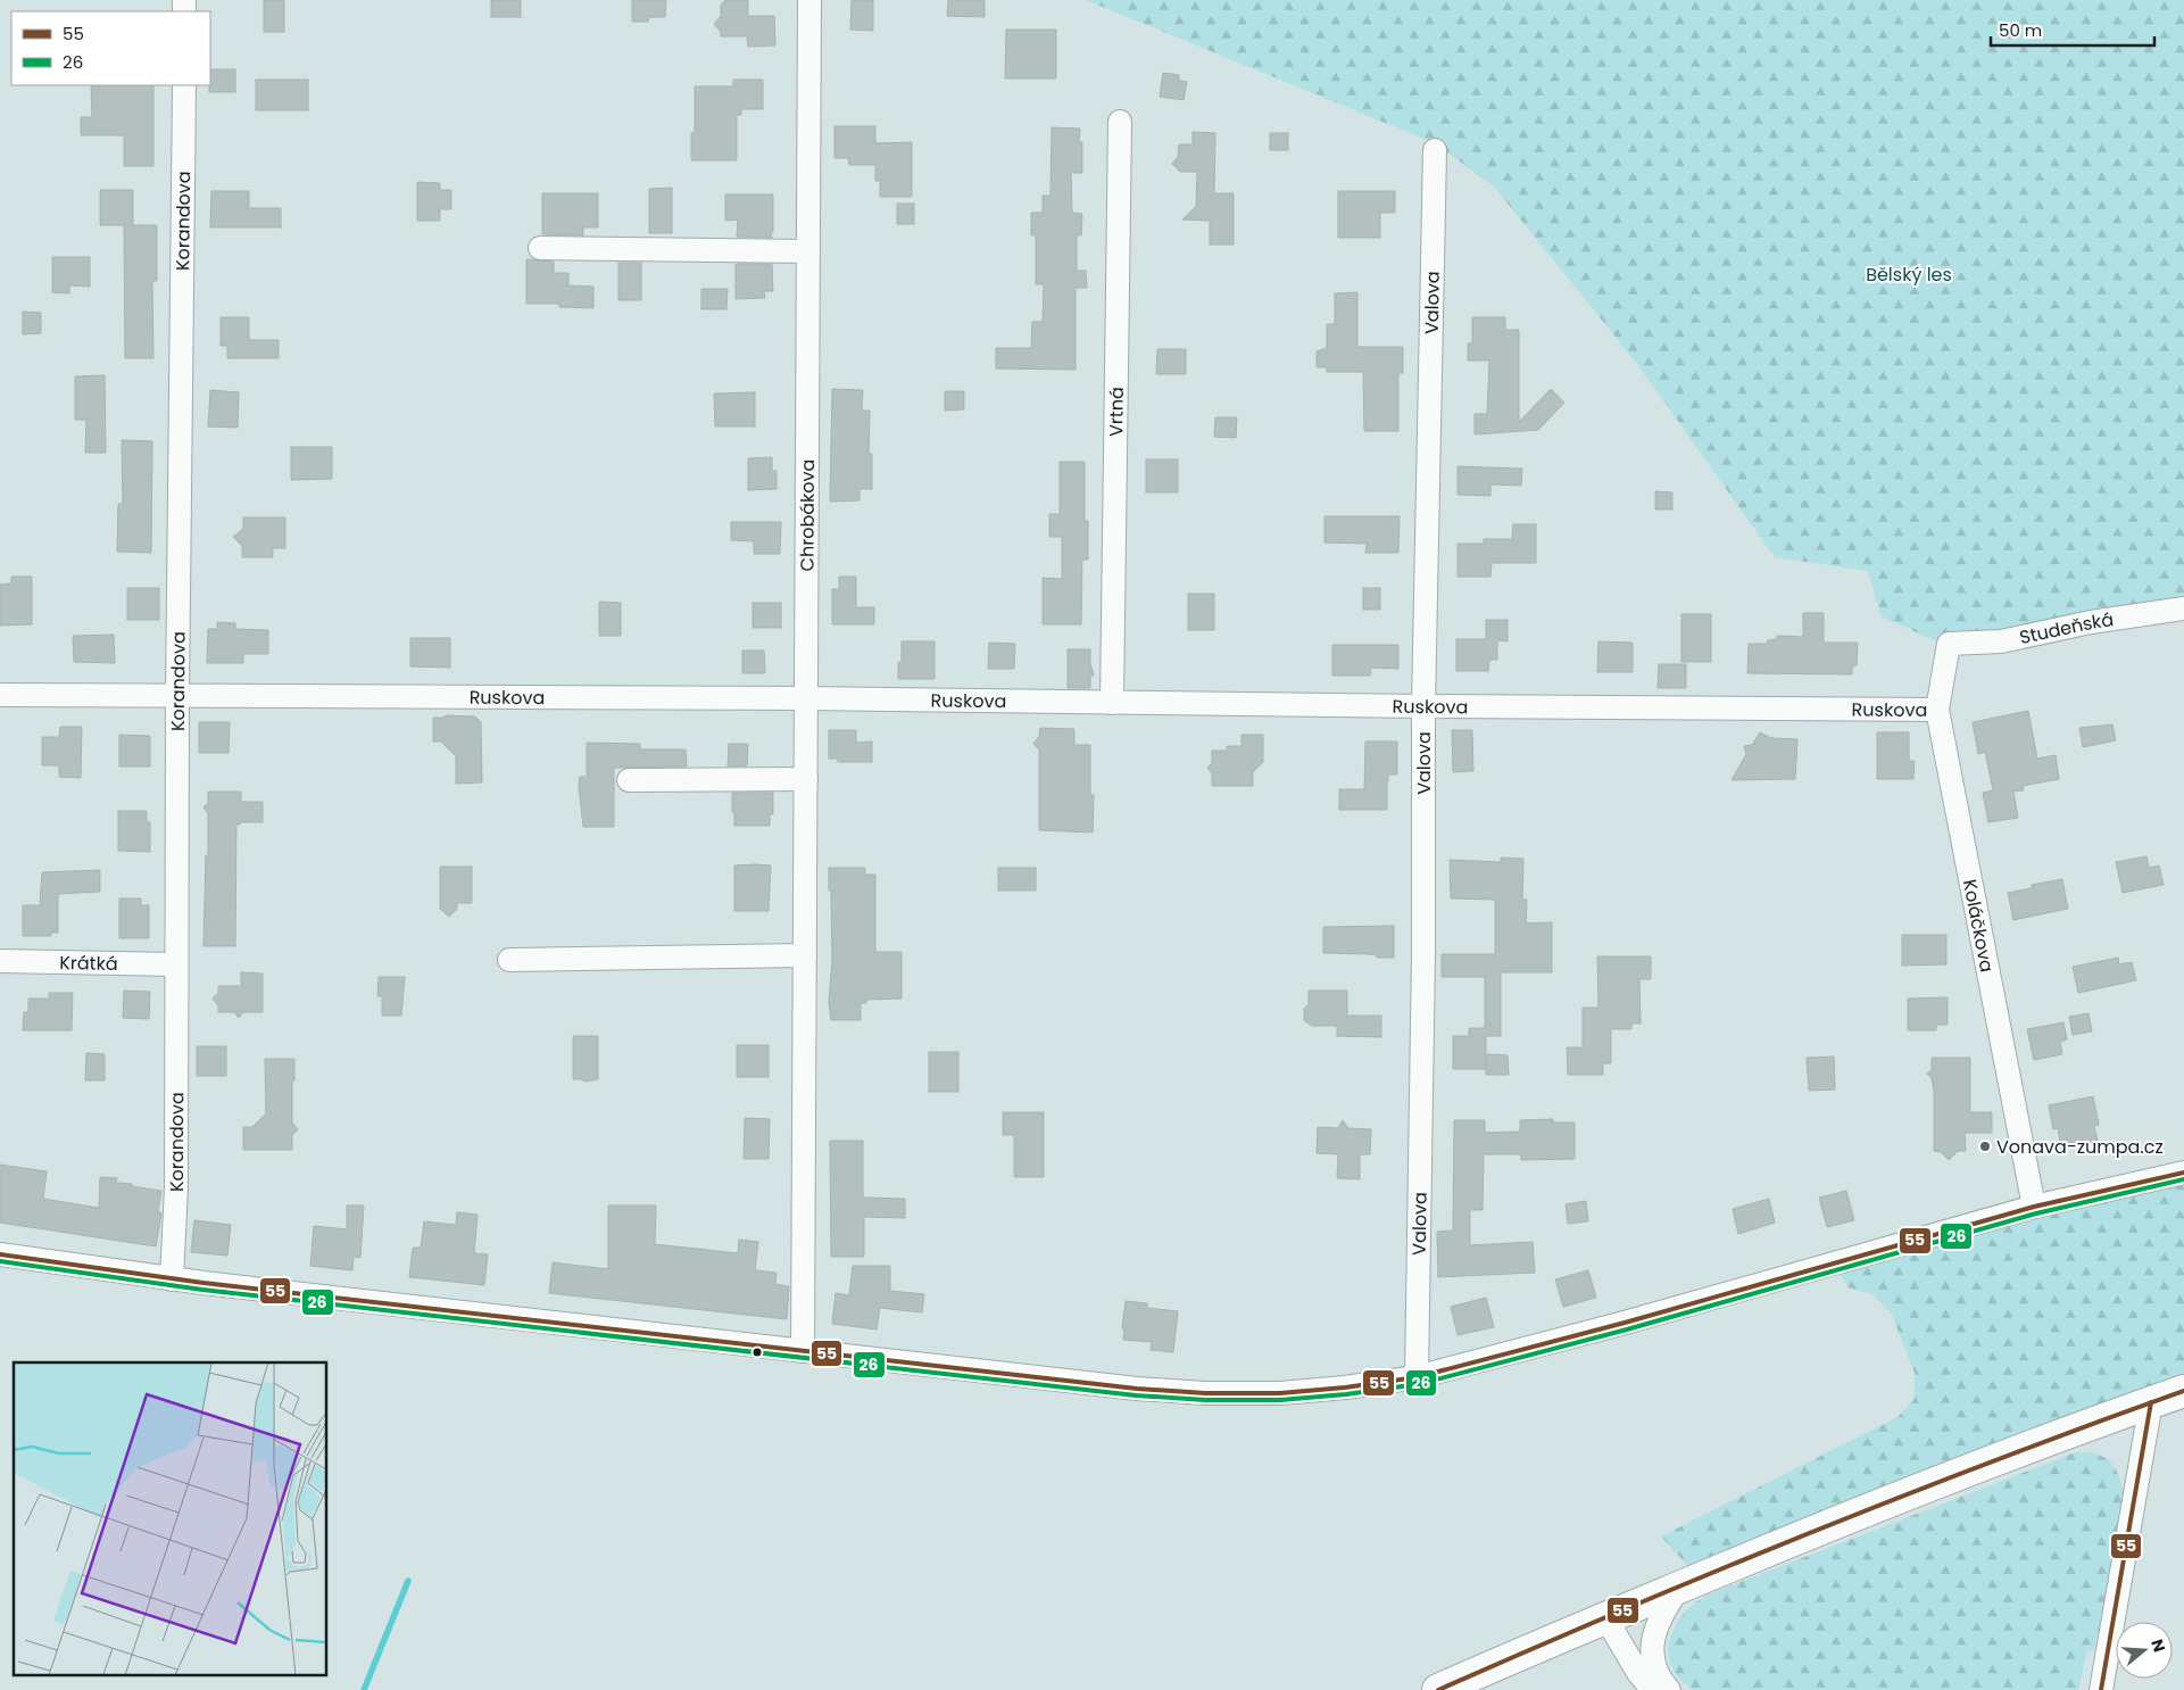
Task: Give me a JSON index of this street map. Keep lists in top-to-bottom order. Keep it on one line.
{"streets":{"street":["Korandova","Valova","Vrtná","Chrobákova","Studeňská","Ruskova","Koláčkova","Krátká"]},"crossings":[["Korandova","Ruskova"],["Korandova","Krátká"],["Valova","Ruskova"],["Vrtná","Ruskova"],["Chrobákova","Ruskova"],["Studeňská","Koláčkova"],["Ruskova","Koláčkova"]],"parks":["Bělský les"],"places":["Vonava-zumpa.cz"],"lines":["transit line 55","transit line 26"],"legend":["55","26"],"scale_bar":"50 m","north":"right"}
